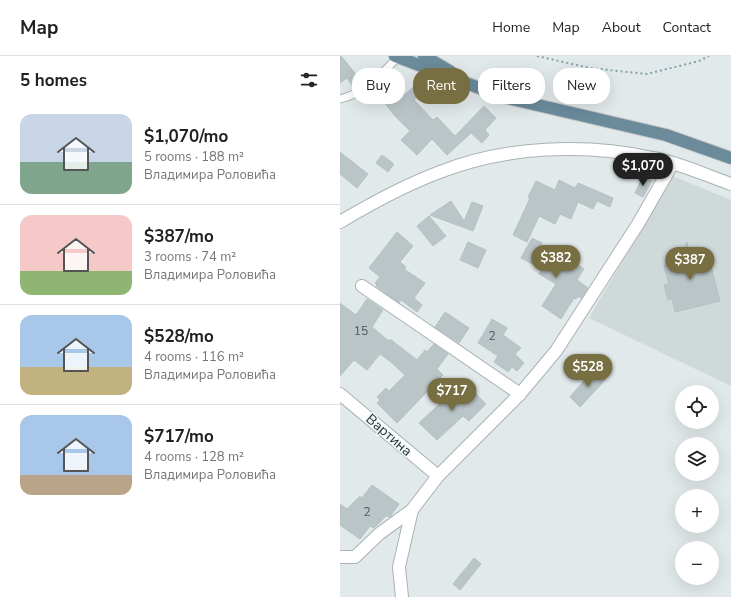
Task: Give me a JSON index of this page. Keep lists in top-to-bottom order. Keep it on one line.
{"streets":{"street":["Вартина"]},"house_numbers":["15","2","2"],"page":{"header":"Map","nav":["Home","Map","About","Contact"],"heading":"5 homes","chip":["Buy","Rent","Filters","New"],"list":[{"name":"$1,070/mo","note":"5 rooms · 188 m² · Владимира Роловића"},{"name":"$387/mo","note":"3 rooms · 74 m² · Владимира Роловића"},{"name":"$528/mo","note":"4 rooms · 116 m² · Владимира Роловића"},{"name":"$717/mo","note":"4 rooms · 128 m² · Владимира Роловића"}],"price":["$1,070","$382","$387","$528","$717"],"map_buttons":["+","−"]}}
